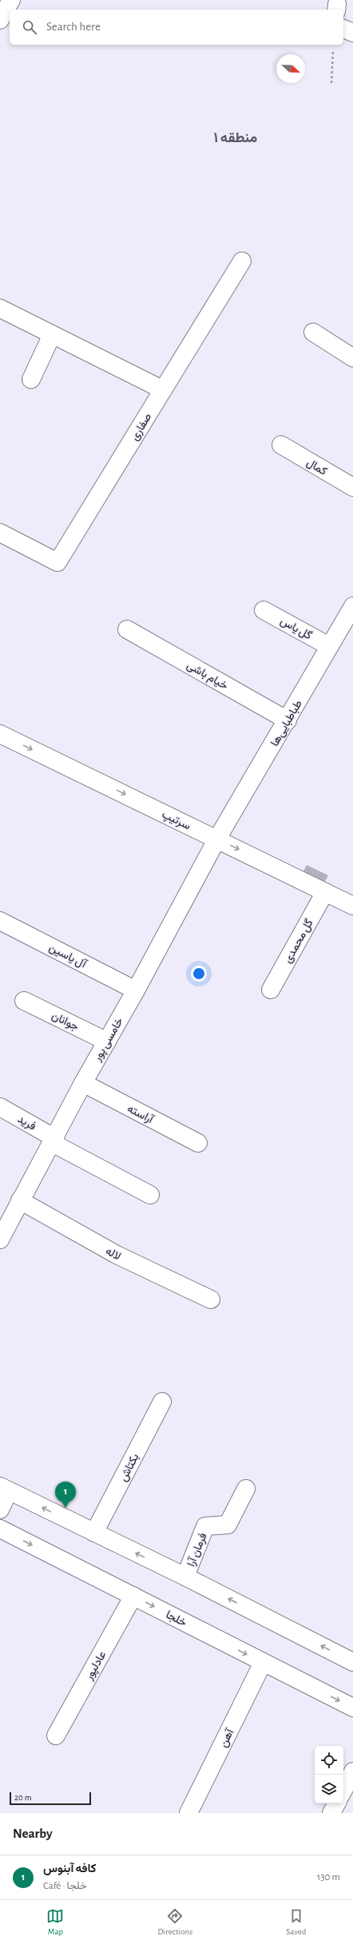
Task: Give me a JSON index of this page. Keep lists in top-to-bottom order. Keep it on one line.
{"streets":{"street":["صفاری","کمال","گل یاس","خیام باشی","طباطبایی‌ها","سرتیپ","گل محمدی","آل یاسین","جوانان","خامسی پور","آراسته","فرید","لاله","بکتاش","فرمان آرا","خلجا","عادلپور","آهن"]},"crossings":[["گل یاس","طباطبایی‌ها"],["خیام باشی","طباطبایی‌ها"],["طباطبایی‌ها","سرتیپ"],["طباطبایی‌ها","خامسی پور"],["سرتیپ","گل محمدی"],["سرتیپ","خامسی پور"],["آل یاسین","خامسی پور"],["جوانان","خامسی پور"],["خامسی پور","آراسته"],["خامسی پور","فرید"],["خامسی پور","لاله"],["خلجا","عادلپور"],["خلجا","آهن"]],"one_way":["سرتیپ"],"districts":["منطقه ۱"],"scale_bar":"20 m","north":"bottom right","page":{"search":"Search here","pins":"1","scale":"20 m","heading":"Nearby","list":[{"mark":"1","name":"کافه آبنوس","note":"Café · خلجا","value":"130 m"}],"nav":["Map","Directions","Saved"]}}
